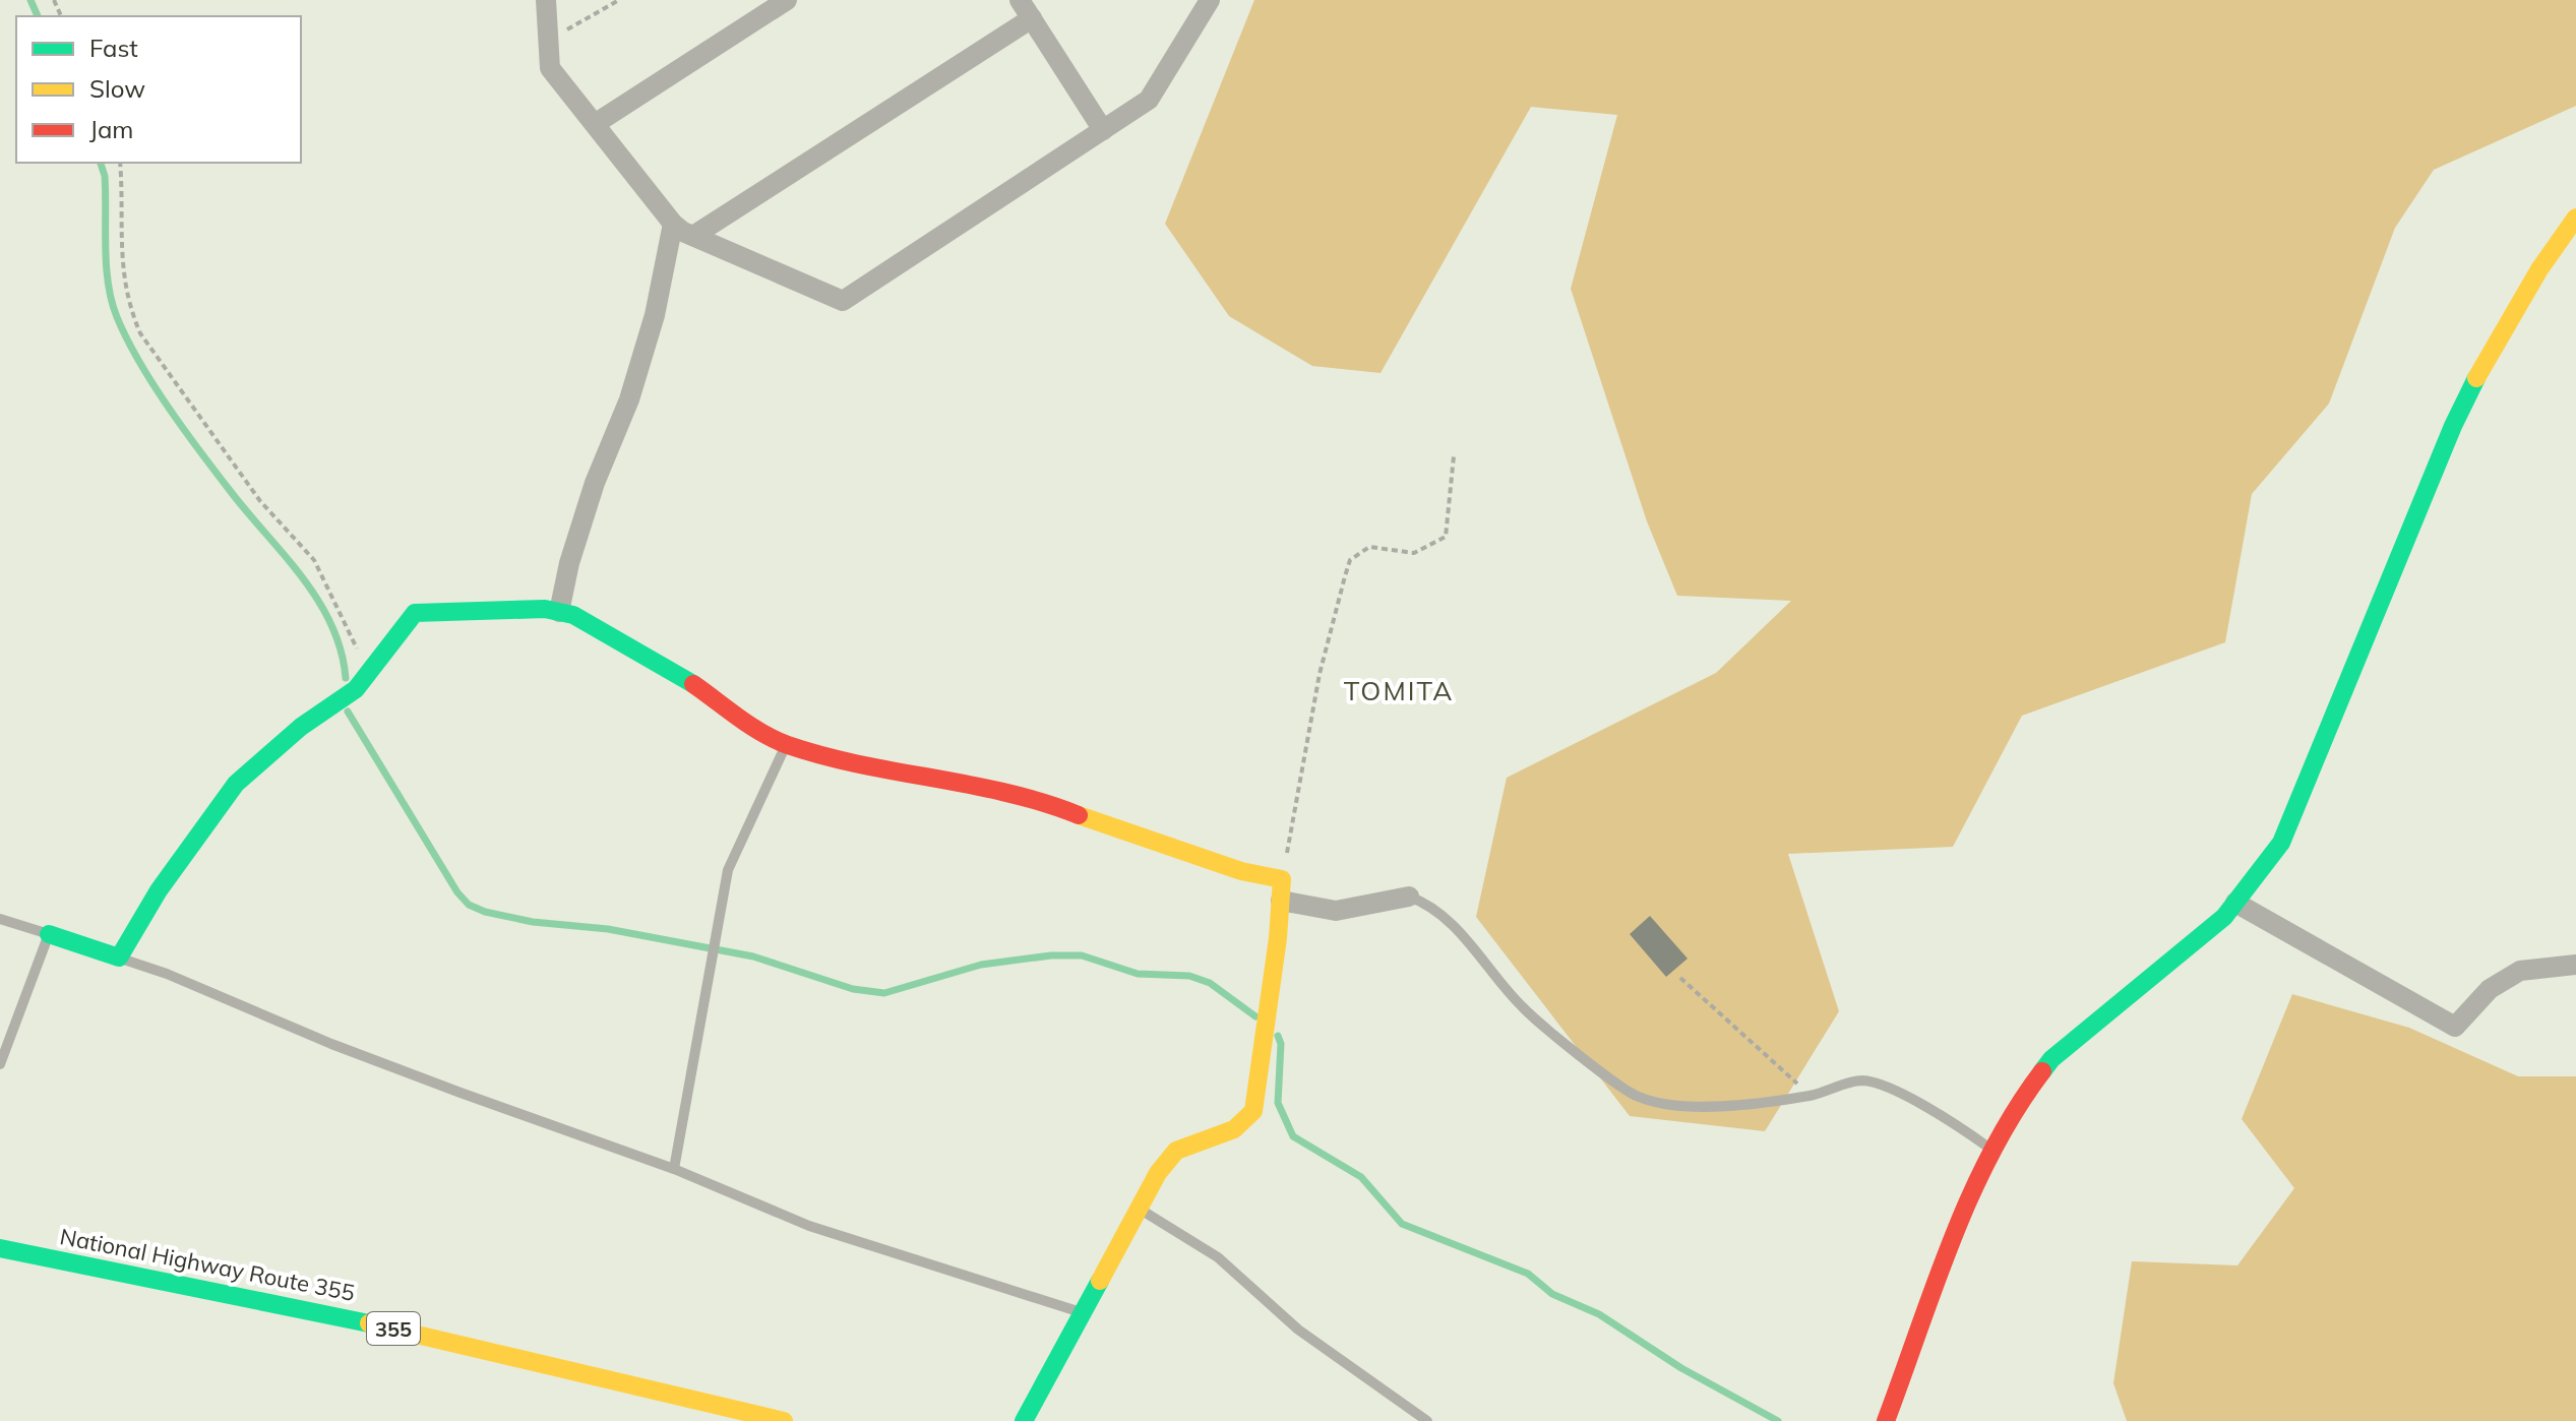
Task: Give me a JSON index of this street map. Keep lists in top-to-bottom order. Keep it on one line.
{"streets":{"main road":["National Highway Route 355","355"]},"districts":["TOMITA"],"legend":["Fast","Slow","Jam"]}
